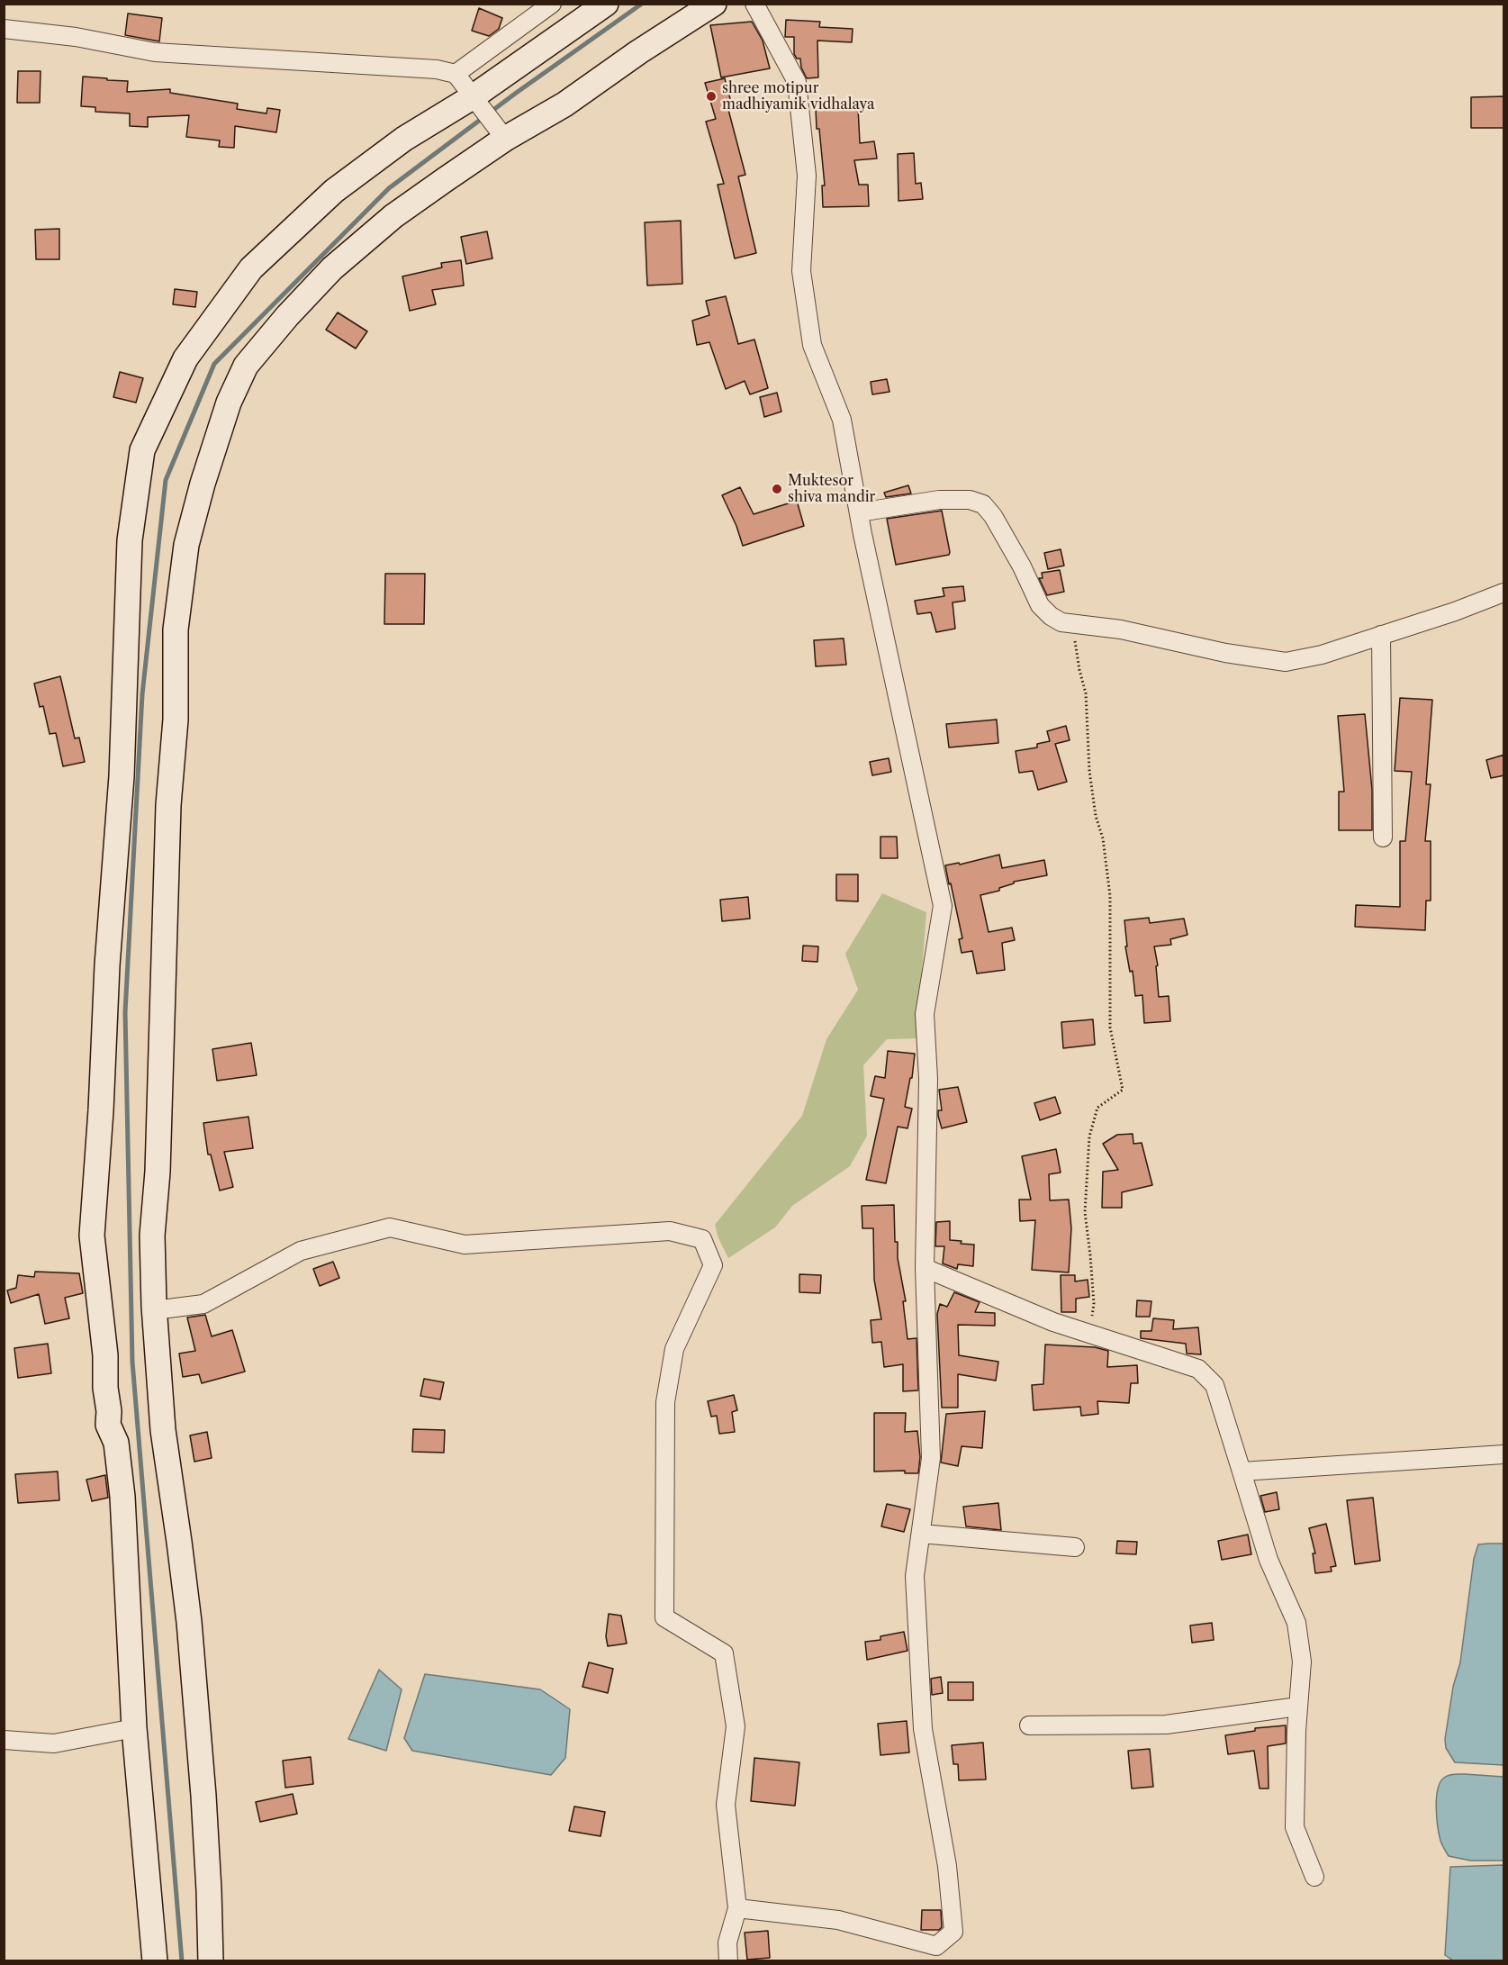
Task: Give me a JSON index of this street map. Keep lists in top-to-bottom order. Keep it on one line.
{"places":["shree motipur madhiyamik vidhalaya","Muktesor shiva mandir"]}
